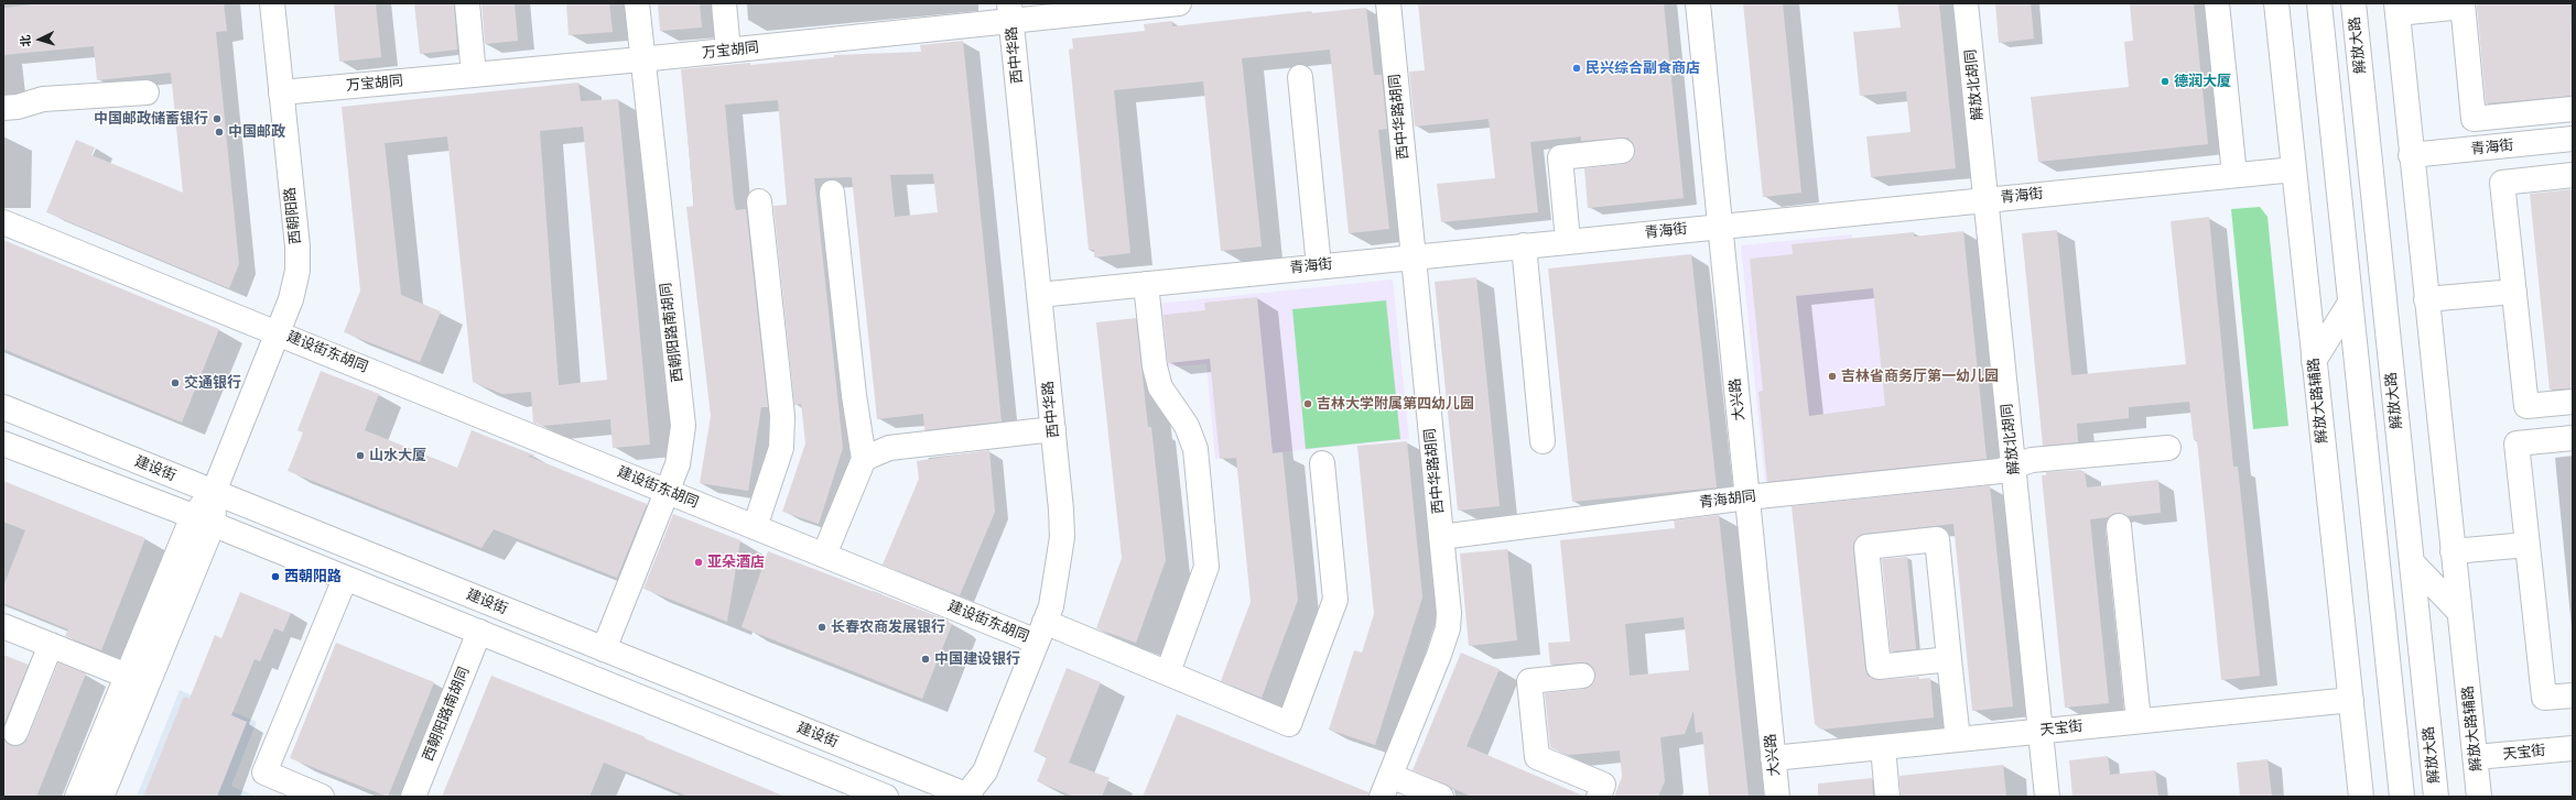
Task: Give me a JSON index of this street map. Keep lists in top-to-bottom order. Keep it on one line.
{"streets":{"street":["解放大路","万宝胡同","西中华路","解放北胡同","西中华路胡同","青海街","西朝阳路","西朝阳路南胡同","建设街东胡同","大兴路","解放大路辅路","建设街","青海胡同","天宝街"]},"crossings":[["万宝胡同","西中华路"],["万宝胡同","西朝阳路"],["万宝胡同","西朝阳路南胡同"],["西中华路","青海街"],["西中华路","建设街东胡同"],["西中华路","建设街"],["解放北胡同","青海街"],["解放北胡同","青海胡同"],["解放北胡同","天宝街"],["西中华路胡同","青海街"],["西中华路胡同","青海胡同"],["青海街","大兴路"],["青海街","解放大路辅路"],["西朝阳路","建设街东胡同"],["西朝阳路","建设街"],["西朝阳路南胡同","建设街东胡同"],["西朝阳路南胡同","建设街"],["大兴路","青海胡同"],["大兴路","天宝街"],["解放大路辅路","天宝街"]],"places":["民兴综合副食商店","德润大厦","中国邮政储蓄银行","中国邮政","吉林省商务厅第一幼儿园","交通银行","吉林大学附属第四幼儿园","山水大厦","亚朵酒店","西朝阳路","长春农商发展银行","中国建设银行"],"north":"left"}
